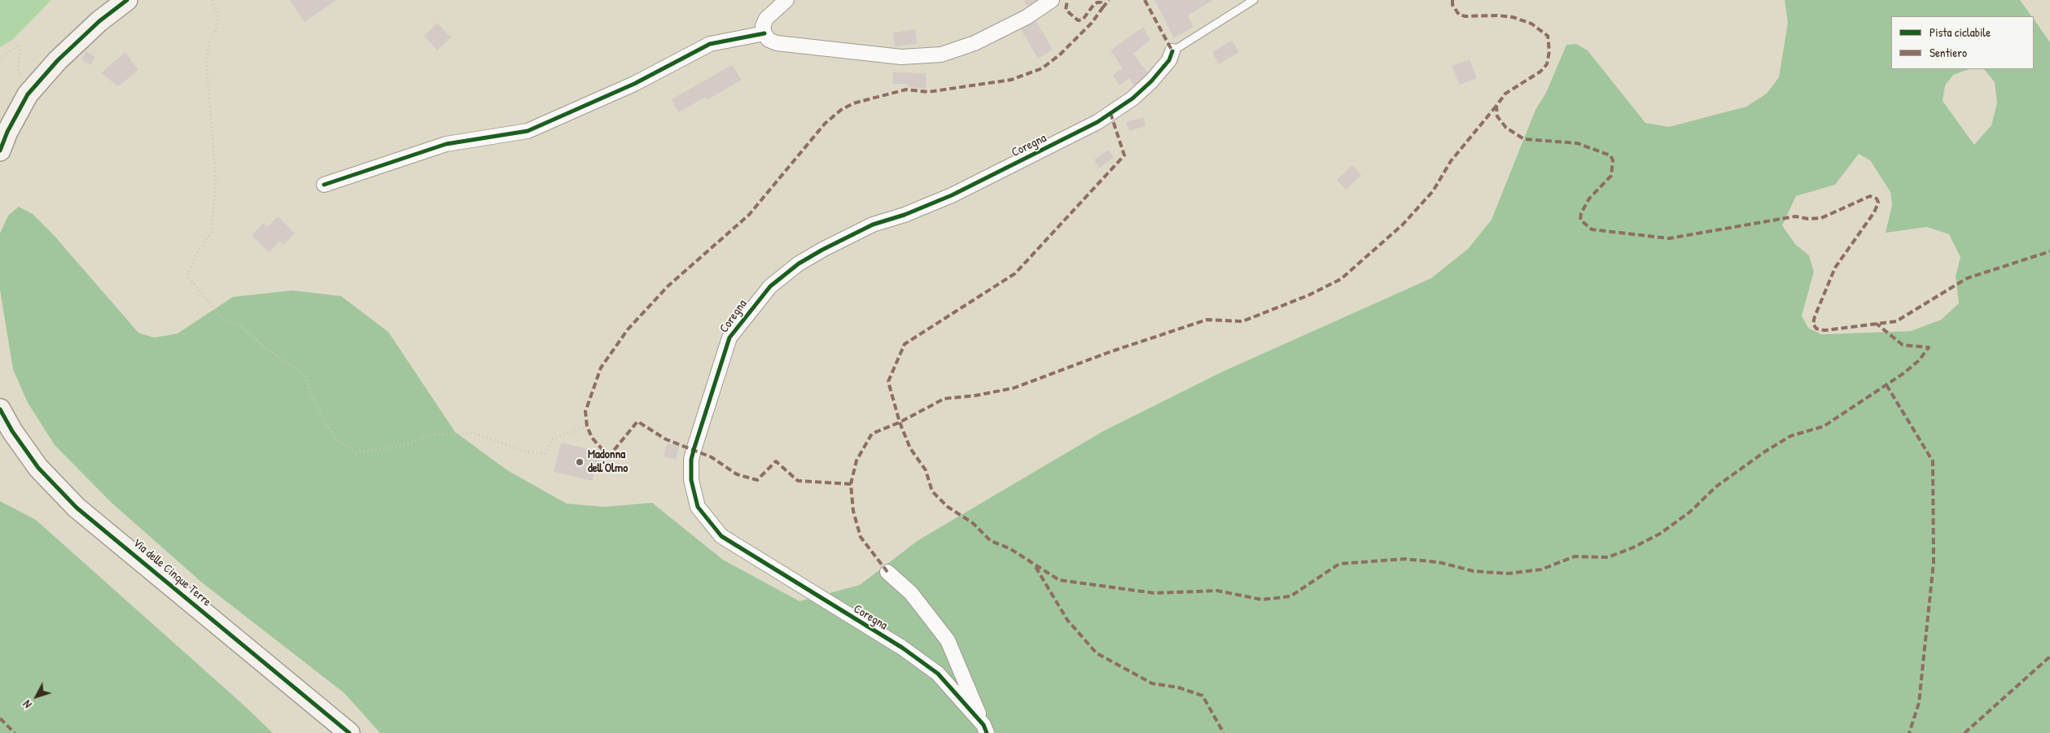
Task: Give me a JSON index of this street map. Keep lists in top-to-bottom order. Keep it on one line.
{"streets":{"main road":["Via delle Cinque Terre"],"street":["Coregna"]},"places":["Madonna dell'Olmo"],"legend":["Pista ciclabile","Sentiero"],"north":"bottom left"}
